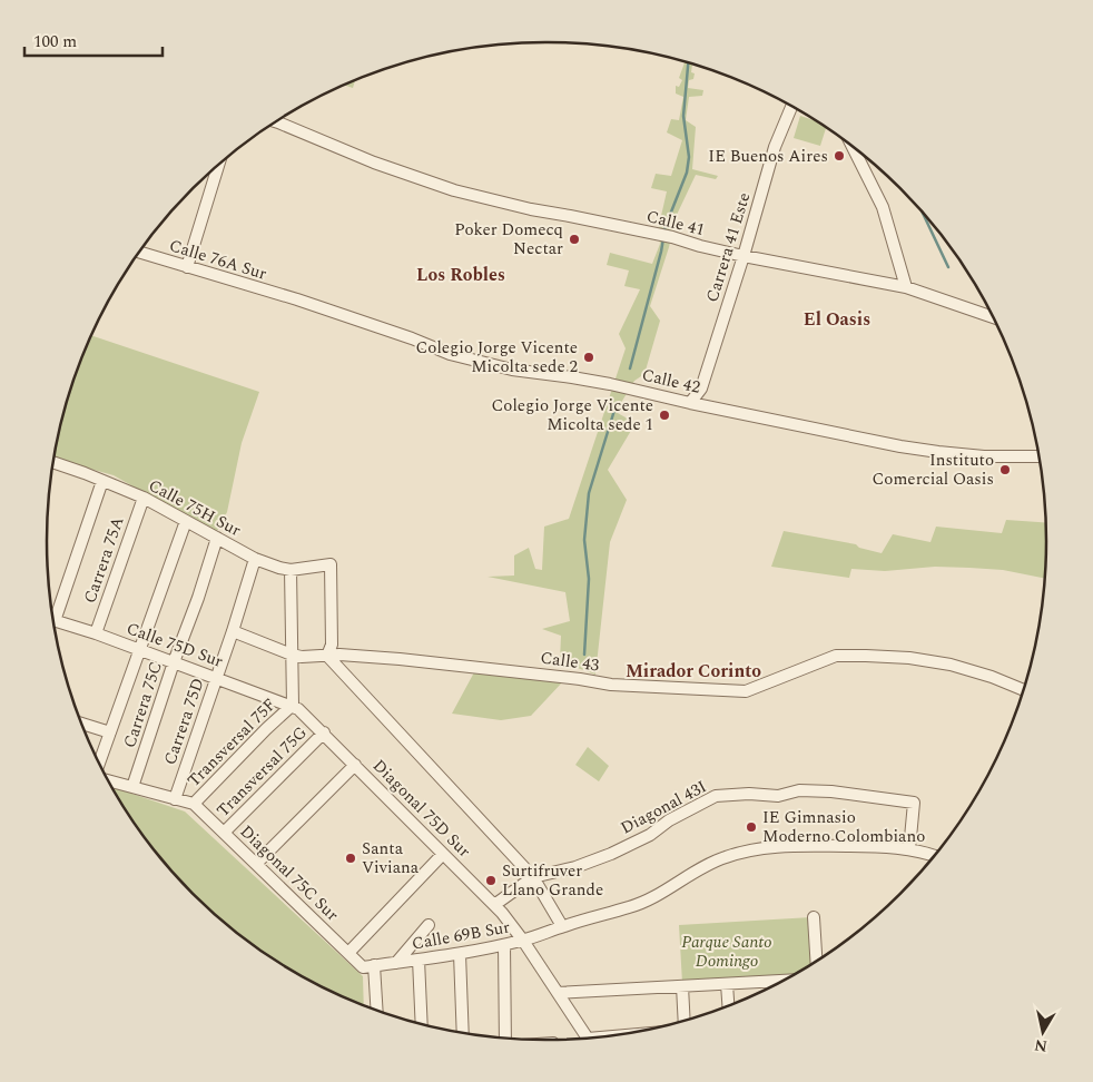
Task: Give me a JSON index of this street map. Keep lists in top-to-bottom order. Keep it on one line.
{"streets":{"street":["Calle 41","Carrera 41 Este","Calle 76A Sur","Calle 42","Calle 75H Sur","Carrera 75A","Calle 75D Sur","Calle 43","Carrera 75C","Carrera 75D","Transversal 75F","Transversal 75G","Diagonal 43I","Diagonal 75D Sur","Diagonal 75C Sur","Calle 69B Sur"]},"crossings":[["Calle 41","Carrera 41 Este"],["Carrera 41 Este","Calle 42"],["Calle 76A Sur","Calle 42"],["Calle 75H Sur","Carrera 75A"],["Calle 75H Sur","Calle 43"],["Calle 75H Sur","Carrera 75C"],["Calle 75H Sur","Carrera 75D"],["Carrera 75A","Calle 75D Sur"],["Calle 75D Sur","Carrera 75C"],["Calle 75D Sur","Carrera 75D"],["Calle 75D Sur","Transversal 75F"],["Calle 75D Sur","Diagonal 75D Sur"],["Calle 43","Carrera 75D"],["Transversal 75F","Diagonal 75D Sur"],["Transversal 75F","Diagonal 75C Sur"],["Transversal 75G","Diagonal 75D Sur"],["Transversal 75G","Diagonal 75C Sur"],["Diagonal 43I","Calle 69B Sur"],["Diagonal 75D Sur","Calle 69B Sur"],["Diagonal 75C Sur","Calle 69B Sur"]],"districts":["Los Robles","El Oasis","Mirador Corinto"],"parks":["Parque Santo Domingo"],"places":["IE Buenos Aires","Poker Domecq Nectar","Colegio Jorge Vicente Micolta sede 2","Colegio Jorge Vicente Micolta sede 1","Instituto Comercial Oasis","IE Gimnasio Moderno Colombiano","Santa Viviana","Surtifruver Llano Grande"],"scale_bar":"100 m","north":"bottom"}
